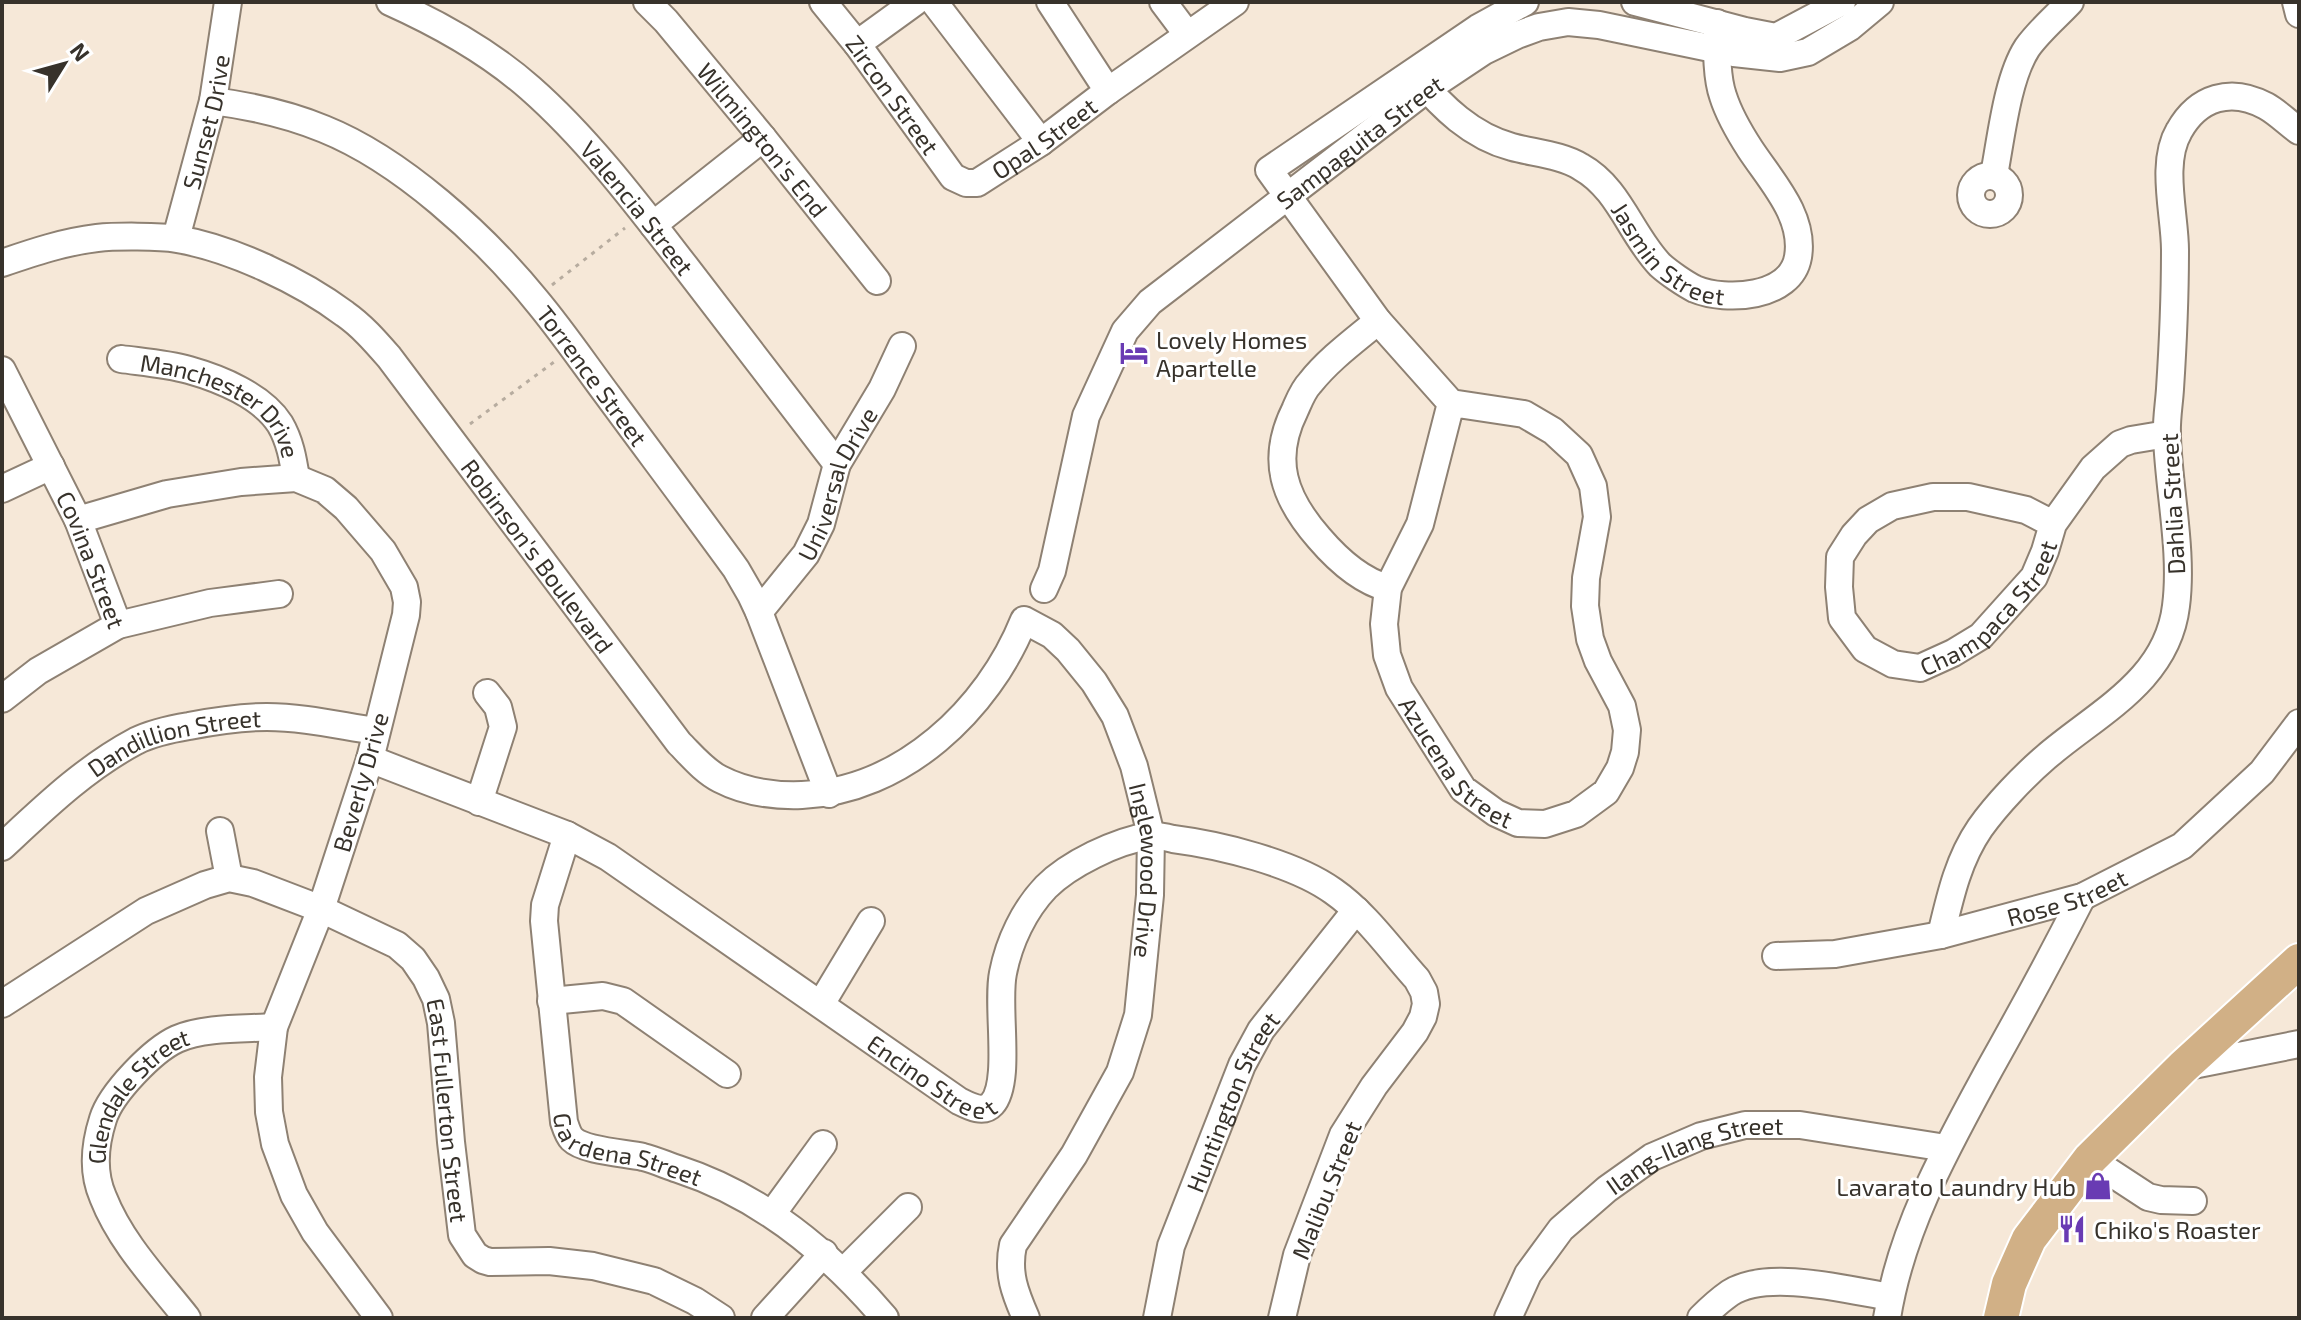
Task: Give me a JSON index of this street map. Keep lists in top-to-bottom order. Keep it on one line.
{"streets":{"street":["Zircon Street","Sunset Drive","Opal Street","Wilmington's End","Sampaguita Street","Valencia Street","Jasmin Street","Torrence Street","Manchester Drive","Universal Drive","Dahlia Street","Robinson's Boulevard","Covina Street","Champaca Street","Dandillion Street","Azucena Street","Beverly Drive","Inglewood Drive","Rose Street","Encino Street","Huntington Street","Glendale Street","East Fullerton Street","Gardena Street","Ilang-Ilang Street","Malibu Street"]},"crossings":[["Zircon Street","Opal Street"],["Sunset Drive","Torrence Street"],["Sunset Drive","Robinson's Boulevard"],["Sampaguita Street","Jasmin Street"],["Valencia Street","Universal Drive"],["Torrence Street","Universal Drive"],["Torrence Street","Robinson's Boulevard"],["Manchester Drive","Beverly Drive"],["Dahlia Street","Champaca Street"],["Dahlia Street","Rose Street"],["Robinson's Boulevard","Inglewood Drive"],["Dandillion Street","Beverly Drive"],["Beverly Drive","Encino Street"],["Beverly Drive","Glendale Street"],["Beverly Drive","East Fullerton Street"],["Inglewood Drive","Encino Street"],["Encino Street","Huntington Street"],["Encino Street","Gardena Street"],["Encino Street","Malibu Street"]],"places":{"hotel":["Lovely Homes Apartelle"],"shop":["Lavarato Laundry Hub"],"restaurant":["Chiko's Roaster"]},"north":"top right"}
